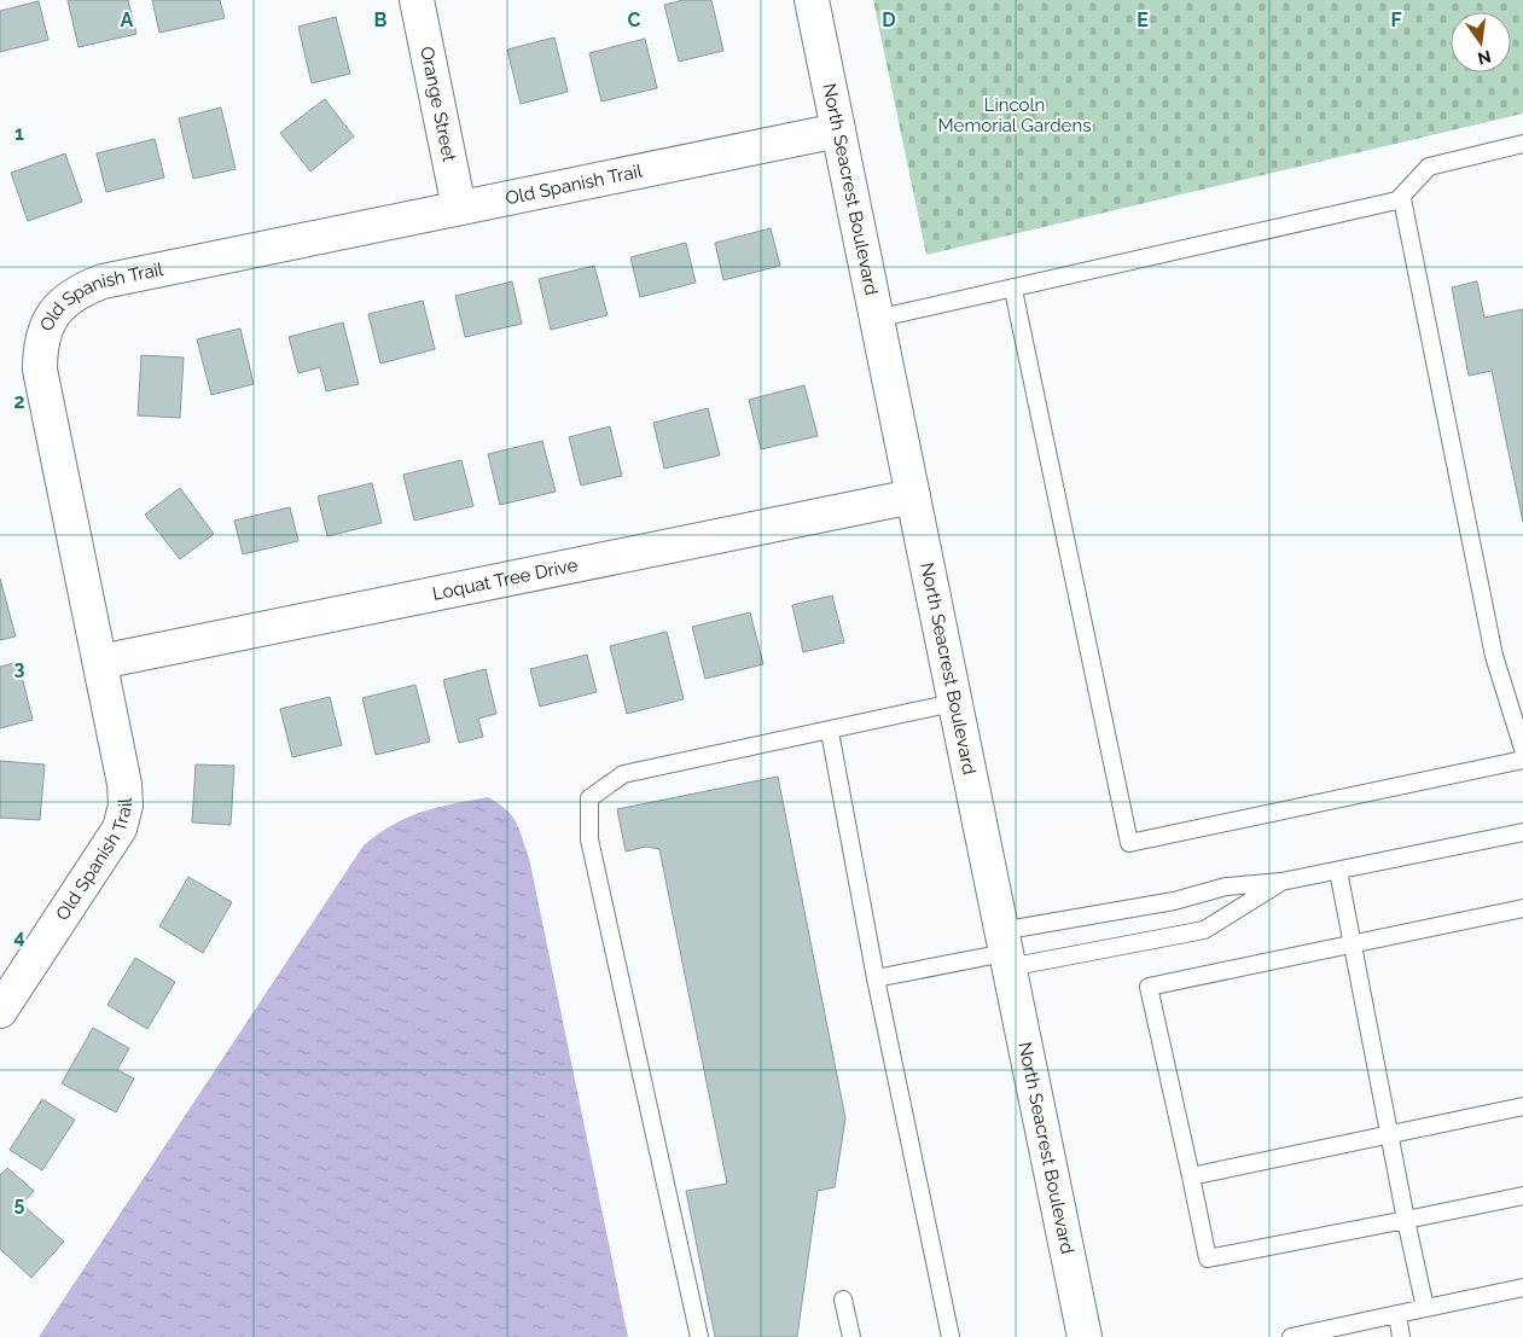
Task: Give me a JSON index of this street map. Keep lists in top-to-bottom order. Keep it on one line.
{"streets":{"street":["Orange Street","Old Spanish Trail","North Seacrest Boulevard","Loquat Tree Drive"]},"crossings":[["Orange Street","Old Spanish Trail"],["Old Spanish Trail","North Seacrest Boulevard"],["Old Spanish Trail","Loquat Tree Drive"],["North Seacrest Boulevard","Loquat Tree Drive"]],"parks":["Lincoln Memorial Gardens"],"north":"bottom","grid":{"columns":["A","B","C","D","E","F"],"rows":["1","2","3","4","5"]}}
